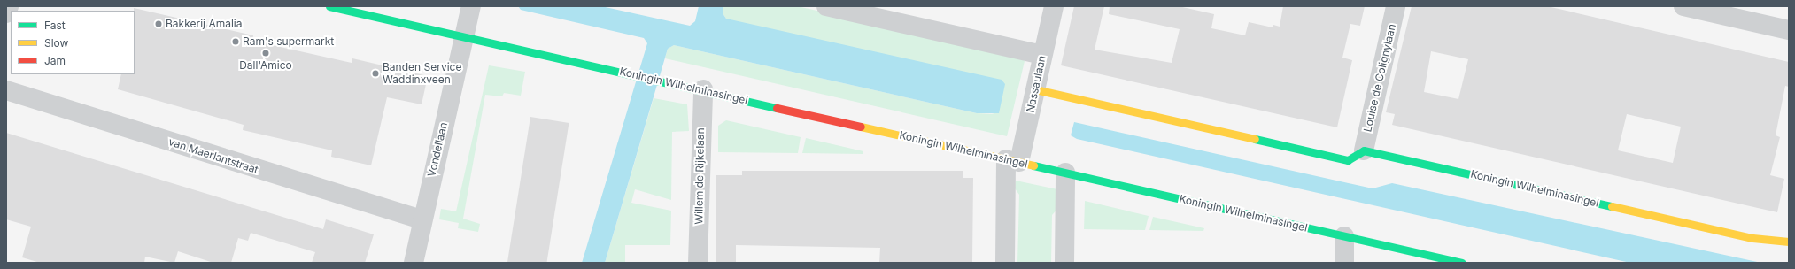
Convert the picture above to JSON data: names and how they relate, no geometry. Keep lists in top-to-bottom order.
{
  "streets": {
    "street": [
      "Louise de Colignylaan",
      "Nassaulaan",
      "Koningin Wilhelminasingel",
      "Vondellaan",
      "van Maerlantstraat",
      "Willem de Rijkelaan"
    ]
  },
  "crossings": [
    ["Louise de Colignylaan", "Koningin Wilhelminasingel"],
    ["Nassaulaan", "Koningin Wilhelminasingel"],
    ["Koningin Wilhelminasingel", "Vondellaan"],
    ["Koningin Wilhelminasingel", "Willem de Rijkelaan"],
    ["Vondellaan", "van Maerlantstraat"]
  ],
  "places": [
    "Bakkerij Amalia",
    "Ram's supermarkt",
    "Dall'Amico",
    "Banden Service Waddinxveen"
  ],
  "legend": ["Fast", "Slow", "Jam"]
}
